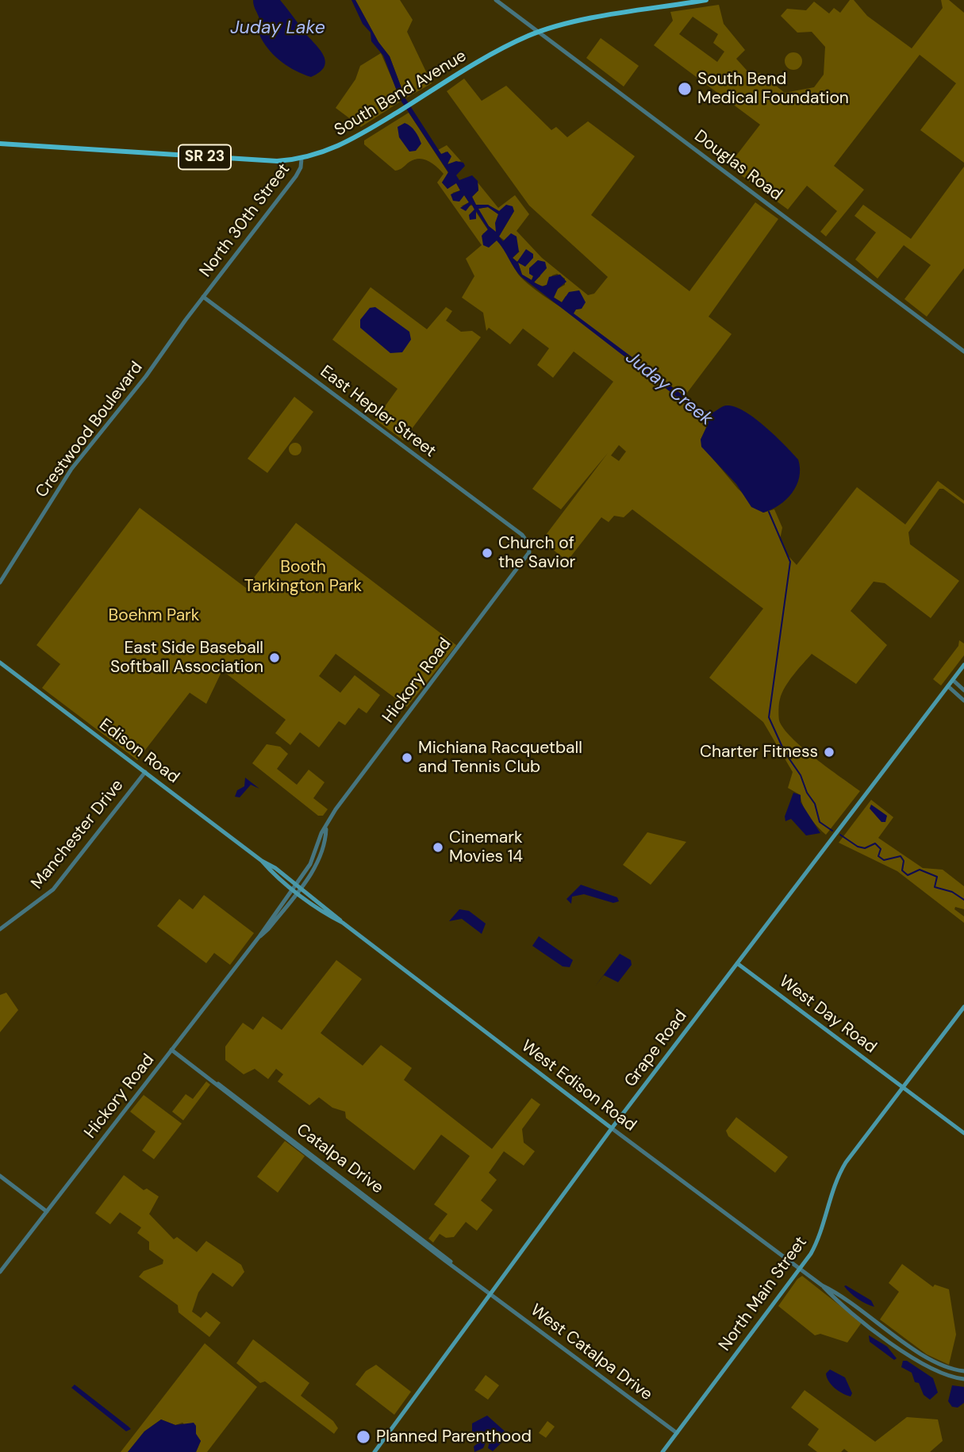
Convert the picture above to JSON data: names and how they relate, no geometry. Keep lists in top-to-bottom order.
{
  "streets": {
    "main road": [
      "South Bend Avenue",
      "SR 23",
      "Edison Road",
      "West Day Road",
      "Grape Road",
      "West Edison Road",
      "North Main Street"
    ],
    "street": [
      "Douglas Road",
      "North 30th Street",
      "East Hepler Street",
      "Crestwood Boulevard",
      "Hickory Road",
      "Manchester Drive",
      "Catalpa Drive",
      "West Catalpa Drive"
    ]
  },
  "crossings": [
    ["South Bend Avenue", "Douglas Road"],
    ["South Bend Avenue", "North 30th Street"],
    ["North 30th Street", "East Hepler Street"],
    ["North 30th Street", "Crestwood Boulevard"],
    ["East Hepler Street", "Crestwood Boulevard"],
    ["East Hepler Street", "Hickory Road"],
    ["Hickory Road", "Edison Road"],
    ["Hickory Road", "West Edison Road"],
    ["Hickory Road", "Catalpa Drive"],
    ["Edison Road", "Manchester Drive"],
    ["Edison Road", "West Edison Road"],
    ["West Day Road", "Grape Road"],
    ["West Day Road", "North Main Street"],
    ["Grape Road", "West Edison Road"],
    ["Grape Road", "Catalpa Drive"],
    ["Grape Road", "West Catalpa Drive"],
    ["West Edison Road", "North Main Street"],
    ["Catalpa Drive", "West Catalpa Drive"],
    ["North Main Street", "West Catalpa Drive"]
  ],
  "water": ["Juday Lake", "Juday Creek"],
  "parks": ["Booth Tarkington Park", "Boehm Park"],
  "places": [
    "South Bend Medical Foundation",
    "Church of the Savior",
    "East Side Baseball Softball Association",
    "Charter Fitness",
    "Michiana Racquetball and Tennis Club",
    "Cinemark Movies 14",
    "Planned Parenthood"
  ]
}
